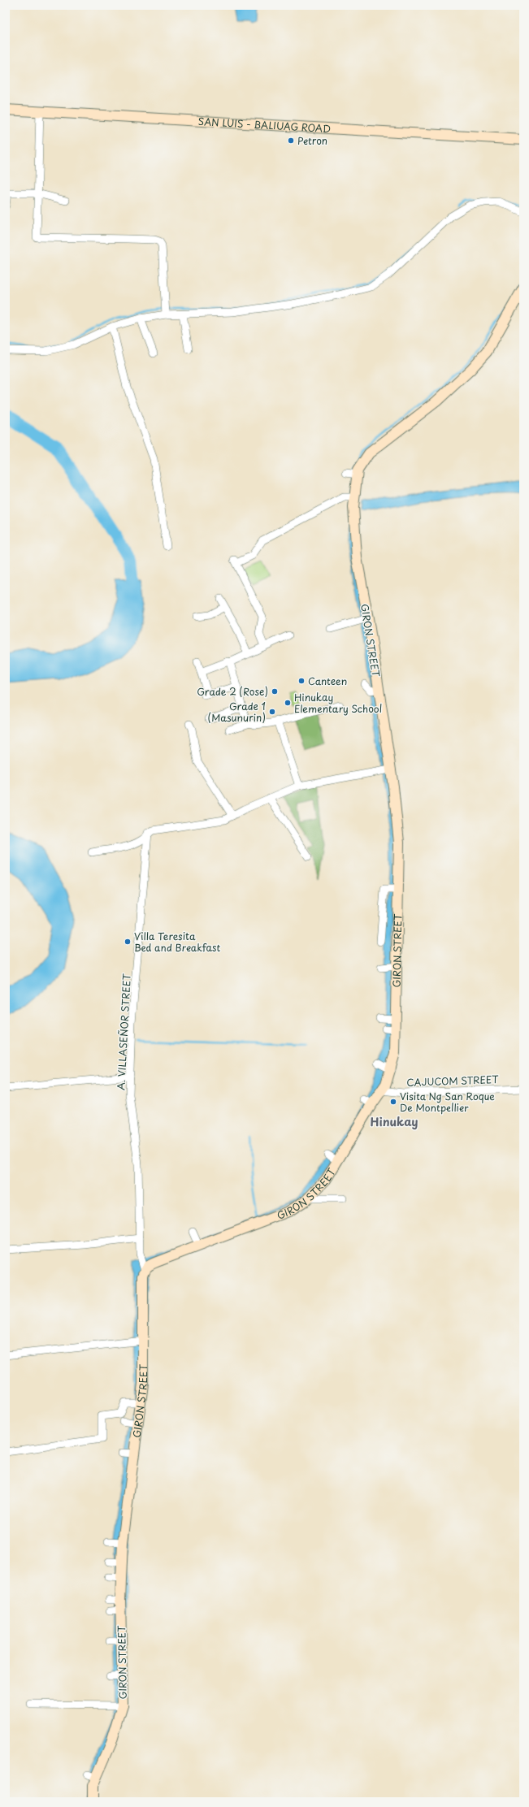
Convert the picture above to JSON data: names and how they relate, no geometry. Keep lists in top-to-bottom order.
{
  "streets": {
    "street": [
      "SAN LUIS - BALIUAG ROAD",
      "GIRON STREET",
      "A. VILLASEÑOR STREET",
      "CAJUCOM STREET"
    ]
  },
  "crossings": [
    ["GIRON STREET", "A. VILLASEÑOR STREET"],
    ["GIRON STREET", "CAJUCOM STREET"]
  ],
  "districts": ["Hinukay"],
  "places": [
    "Petron",
    "Canteen",
    "Grade 2 (Rose)",
    "Hinukay Elementary School",
    "Grade 1 (Masunurin)",
    "Villa Teresita Bed and Breakfast",
    "Visita Ng San Roque De Montpellier"
  ]
}
